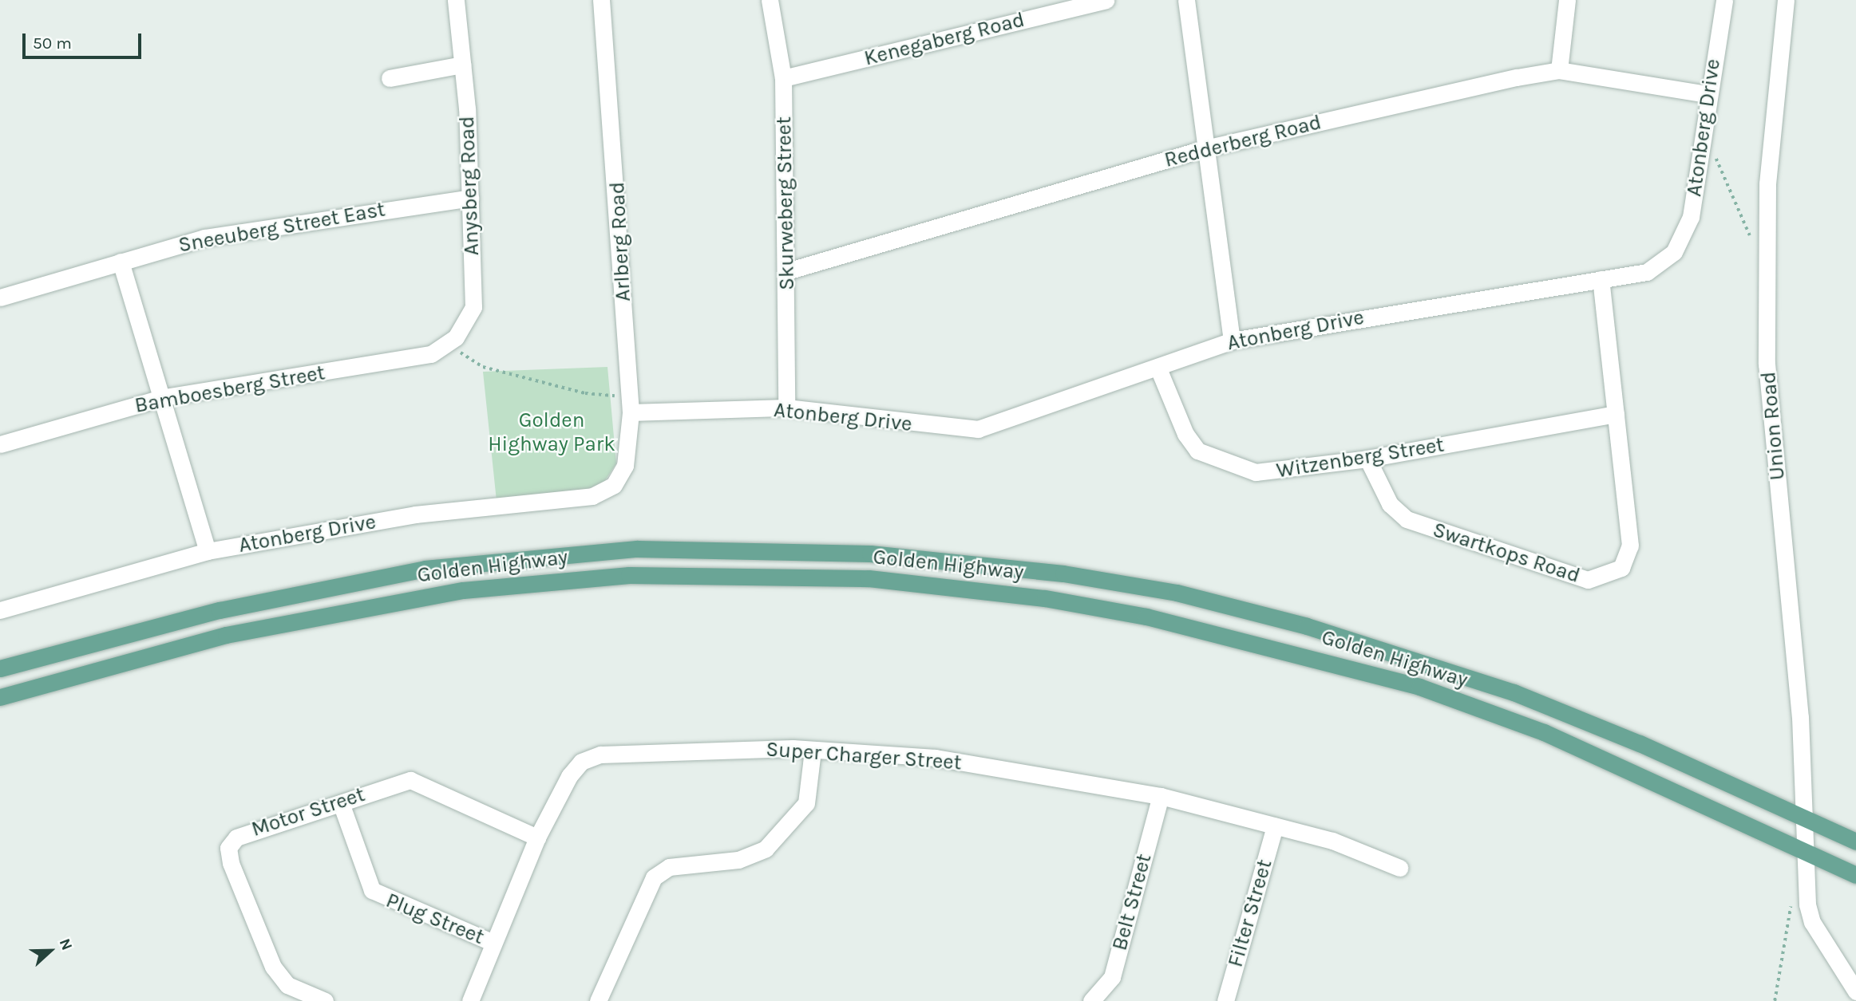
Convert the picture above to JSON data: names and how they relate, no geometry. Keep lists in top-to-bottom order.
{
  "streets": {
    "main road": ["Golden Highway"],
    "street": [
      "Kenegaberg Road",
      "Atonberg Drive",
      "Redderberg Road",
      "Anysberg Road",
      "Skurweberg Street",
      "Sneeuberg Street East",
      "Arlberg Road",
      "Bamboesberg Street",
      "Union Road",
      "Witzenberg Street",
      "Swartkops Road",
      "Super Charger Street",
      "Motor Street",
      "Belt Street",
      "Filter Street",
      "Plug Street"
    ]
  },
  "crossings": [
    ["Kenegaberg Road", "Skurweberg Street"],
    ["Atonberg Drive", "Redderberg Road"],
    ["Atonberg Drive", "Skurweberg Street"],
    ["Atonberg Drive", "Arlberg Road"],
    ["Atonberg Drive", "Witzenberg Street"],
    ["Atonberg Drive", "Swartkops Road"],
    ["Redderberg Road", "Skurweberg Street"],
    ["Anysberg Road", "Sneeuberg Street East"],
    ["Anysberg Road", "Bamboesberg Street"],
    ["Union Road", "Golden Highway"],
    ["Witzenberg Street", "Swartkops Road"],
    ["Super Charger Street", "Motor Street"],
    ["Super Charger Street", "Belt Street"],
    ["Super Charger Street", "Filter Street"],
    ["Super Charger Street", "Plug Street"],
    ["Motor Street", "Plug Street"]
  ],
  "parks": ["Golden Highway Park"],
  "scale_bar": "50 m",
  "north": "right"
}
